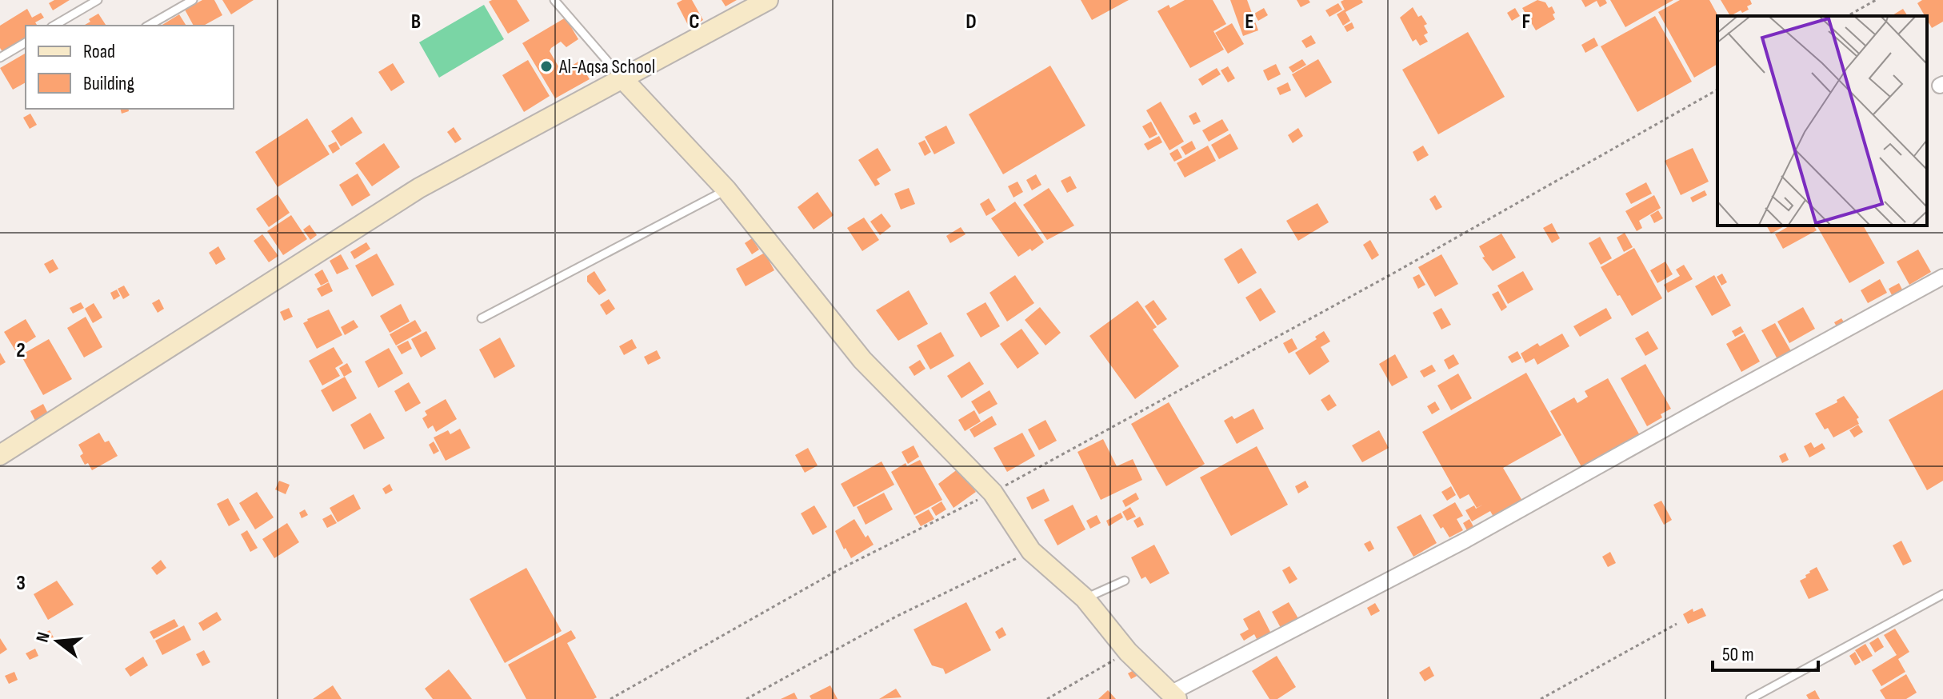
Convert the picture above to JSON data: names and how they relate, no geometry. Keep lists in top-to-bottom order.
{
  "places": ["Al-Aqsa School"],
  "legend": ["Road", "Building"],
  "scale_bar": "50 m",
  "north": "left",
  "grid": {
    "columns": [
      "B",
      "C",
      "D",
      "E",
      "F"
    ],
    "rows": ["2", "3"]
  }
}
